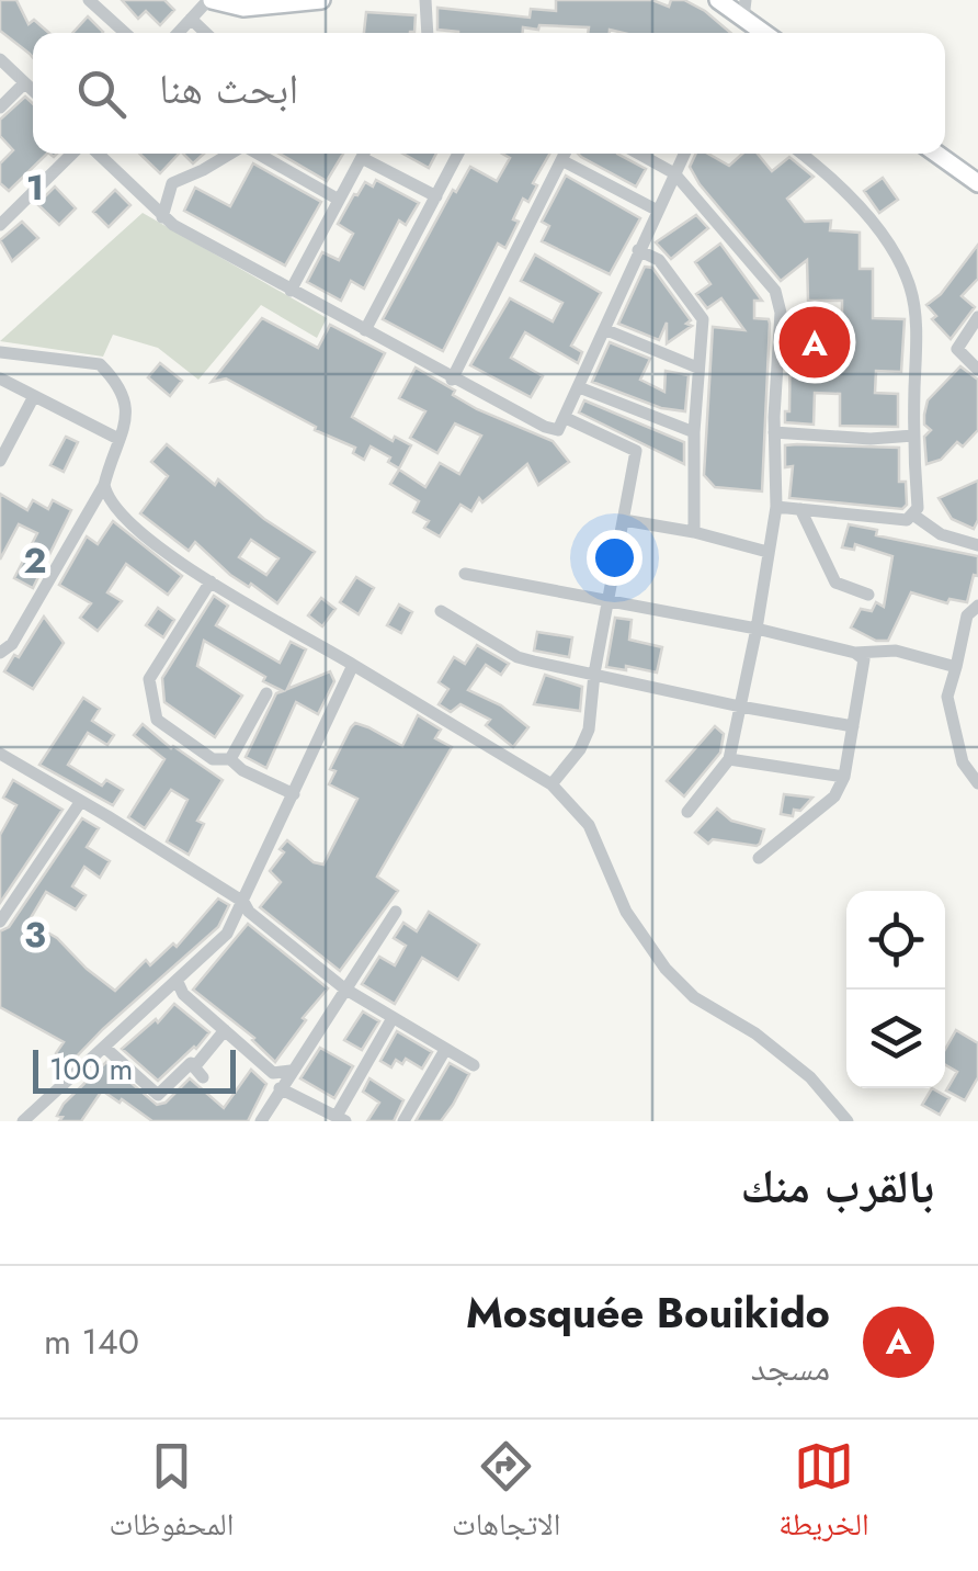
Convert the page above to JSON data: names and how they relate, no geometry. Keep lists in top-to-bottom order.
{
  "scale_bar": "100 m",
  "page": {
    "search": "ابحث هنا",
    "pins": "A",
    "scale": "100 m",
    "heading": "بالقرب منك",
    "list": [
      {
        "mark": "A",
        "name": "Mosquée Bouikido",
        "note": "مسجد",
        "value": "140 m"
      }
    ],
    "nav": ["الخريطة", "الاتجاهات", "المحفوظات"]
  },
  "grid": {
    "rows": ["1", "2", "3"]
  }
}
